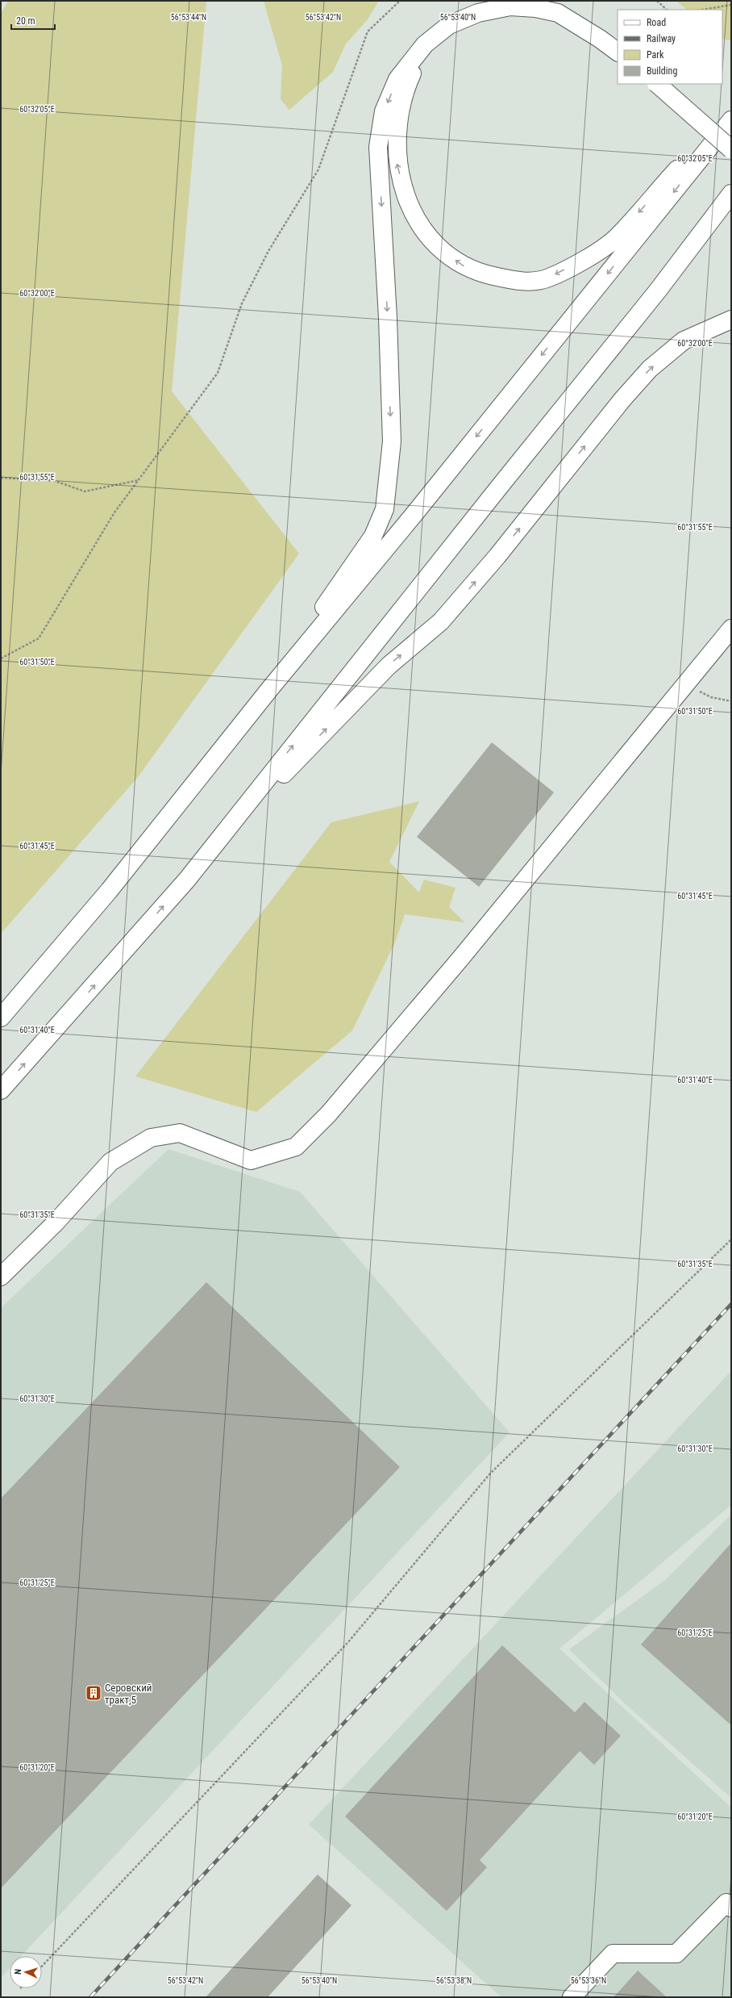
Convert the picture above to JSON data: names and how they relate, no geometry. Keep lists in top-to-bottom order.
{
  "places": {
    "building": ["Серовский тракт,5"]
  },
  "legend": [
    "Road",
    "Railway",
    "Park",
    "Building"
  ],
  "scale_bar": "20 m",
  "north": "left",
  "coordinates": [
    "56°53'44\"N",
    "56°53'42\"N",
    "56°53'40\"N",
    "60°32'05\"E",
    "60°32'00\"E",
    "60°31'55\"E",
    "60°31'50\"E",
    "60°31'45\"E",
    "60°31'40\"E",
    "60°31'35\"E",
    "60°31'30\"E",
    "60°31'25\"E",
    "60°31'20\"E",
    "56°53'38\"N",
    "56°53'36\"N"
  ]
}
